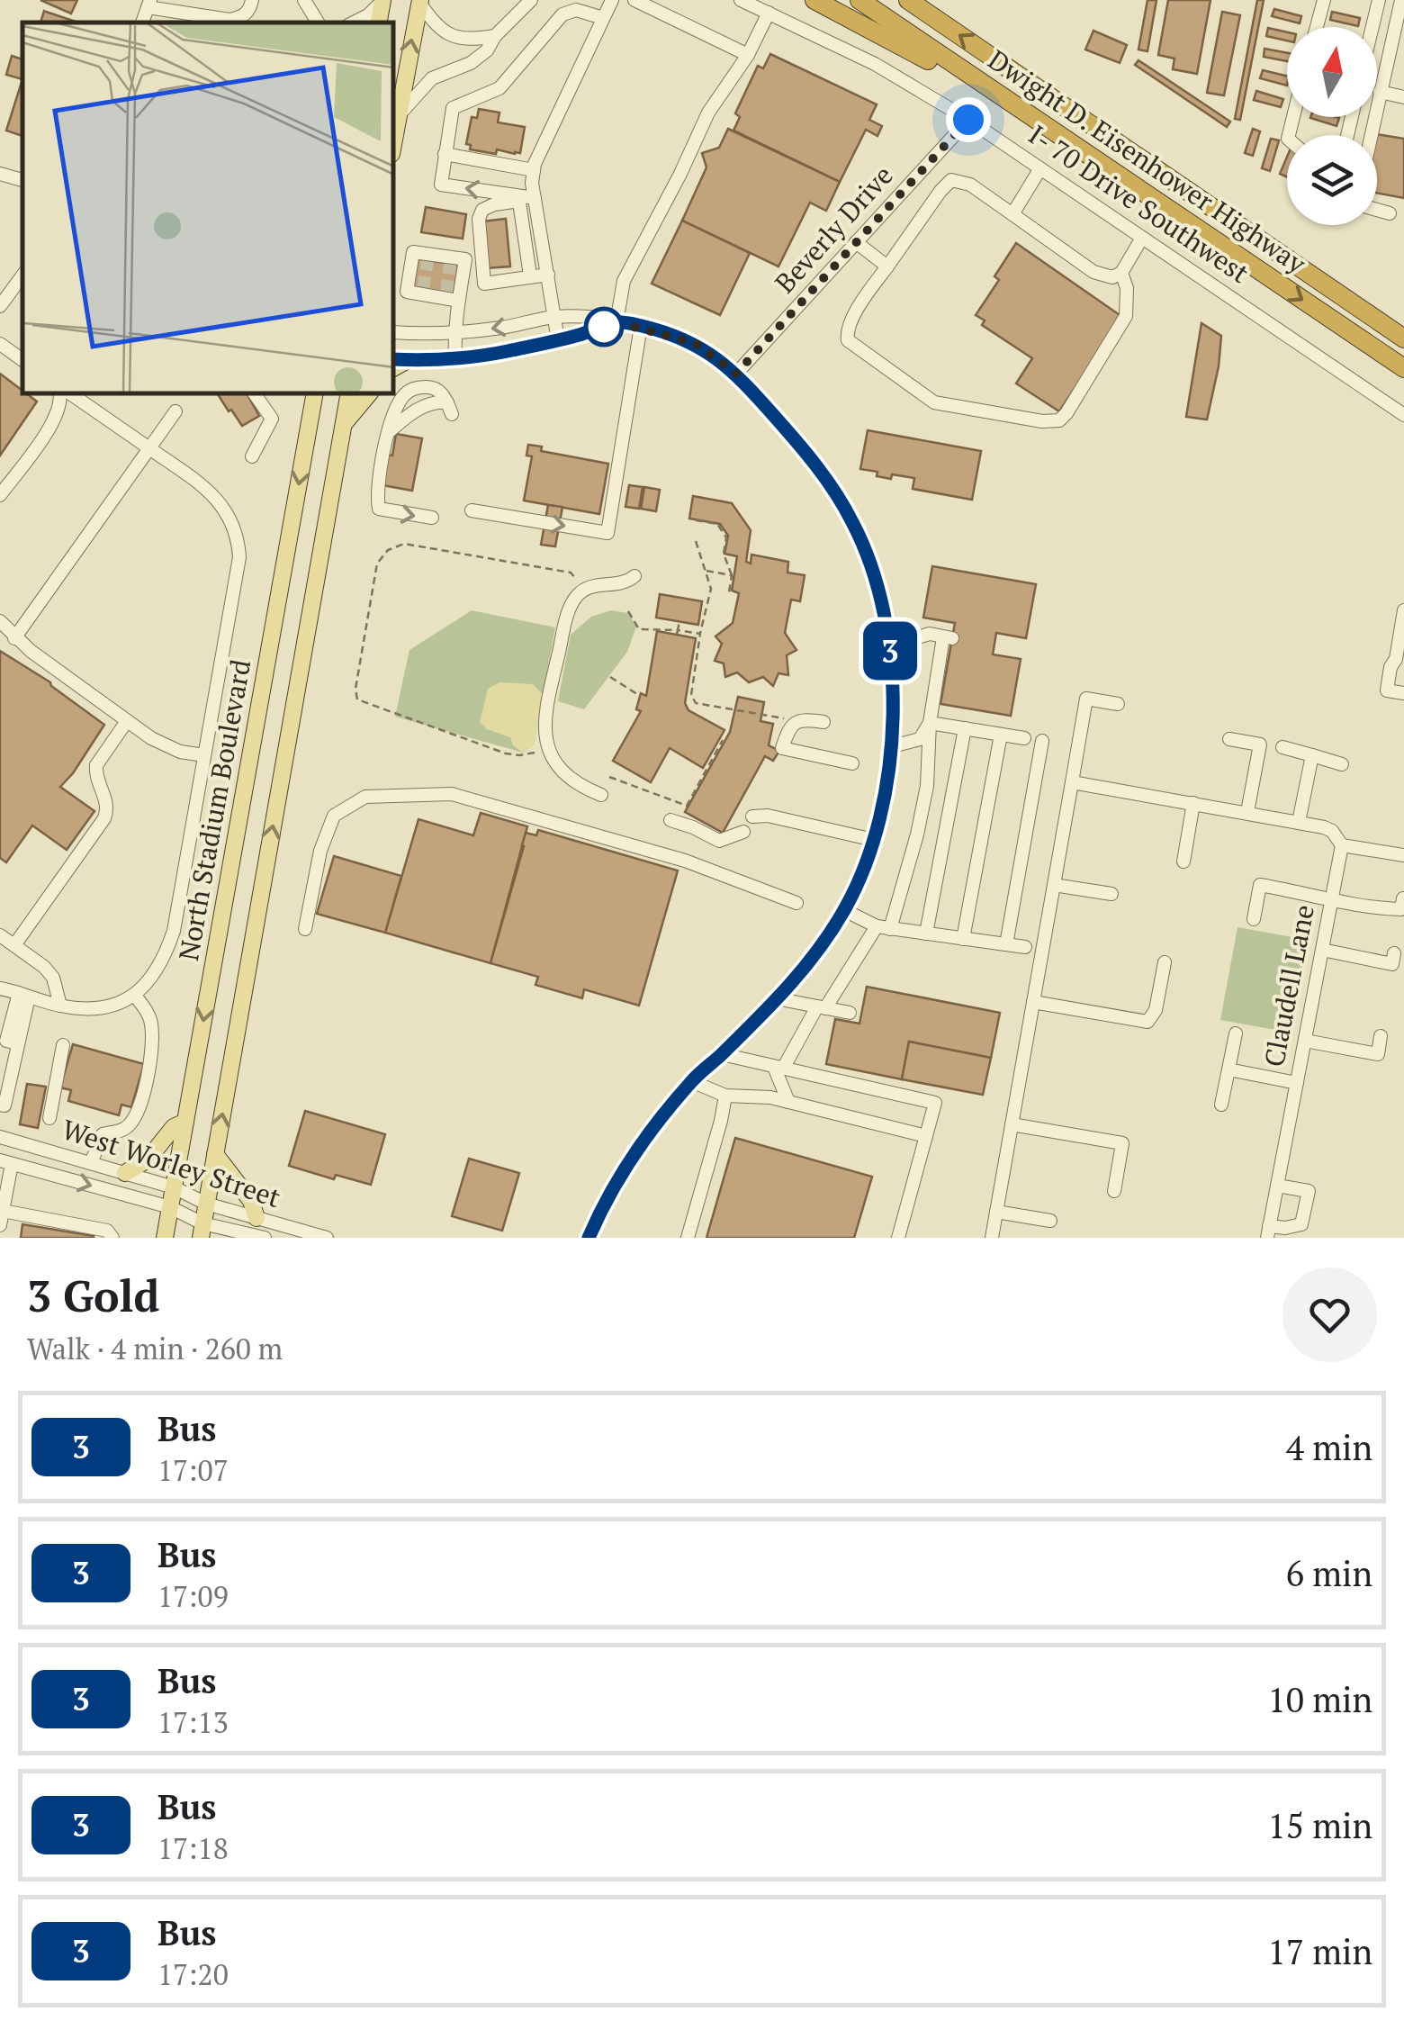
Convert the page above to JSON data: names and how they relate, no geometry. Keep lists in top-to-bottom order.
{
  "streets": {
    "highway": ["Dwight D. Eisenhower Highway"],
    "main road": ["North Stadium Boulevard"],
    "street": [
      "I- 70 Drive Southwest",
      "Beverly Drive",
      "Claudell Lane",
      "West Worley Street"
    ]
  },
  "crossings": [
    ["I- 70 Drive Southwest", "Beverly Drive"],
    ["North Stadium Boulevard", "West Worley Street"]
  ],
  "lines": ["bus line 3"],
  "north": "top",
  "page": {
    "on_map": "3",
    "heading": ["3 Gold", "Walk · 4 min · 260 m"],
    "list": [
      {
        "mark": "3",
        "name": "Bus",
        "note": "17:07",
        "value": "4 min"
      },
      {
        "mark": "3",
        "name": "Bus",
        "note": "17:09",
        "value": "6 min"
      },
      {
        "mark": "3",
        "name": "Bus",
        "note": "17:13",
        "value": "10 min"
      },
      {
        "mark": "3",
        "name": "Bus",
        "note": "17:18",
        "value": "15 min"
      },
      {
        "mark": "3",
        "name": "Bus",
        "note": "17:20",
        "value": "17 min"
      }
    ]
  }
}
